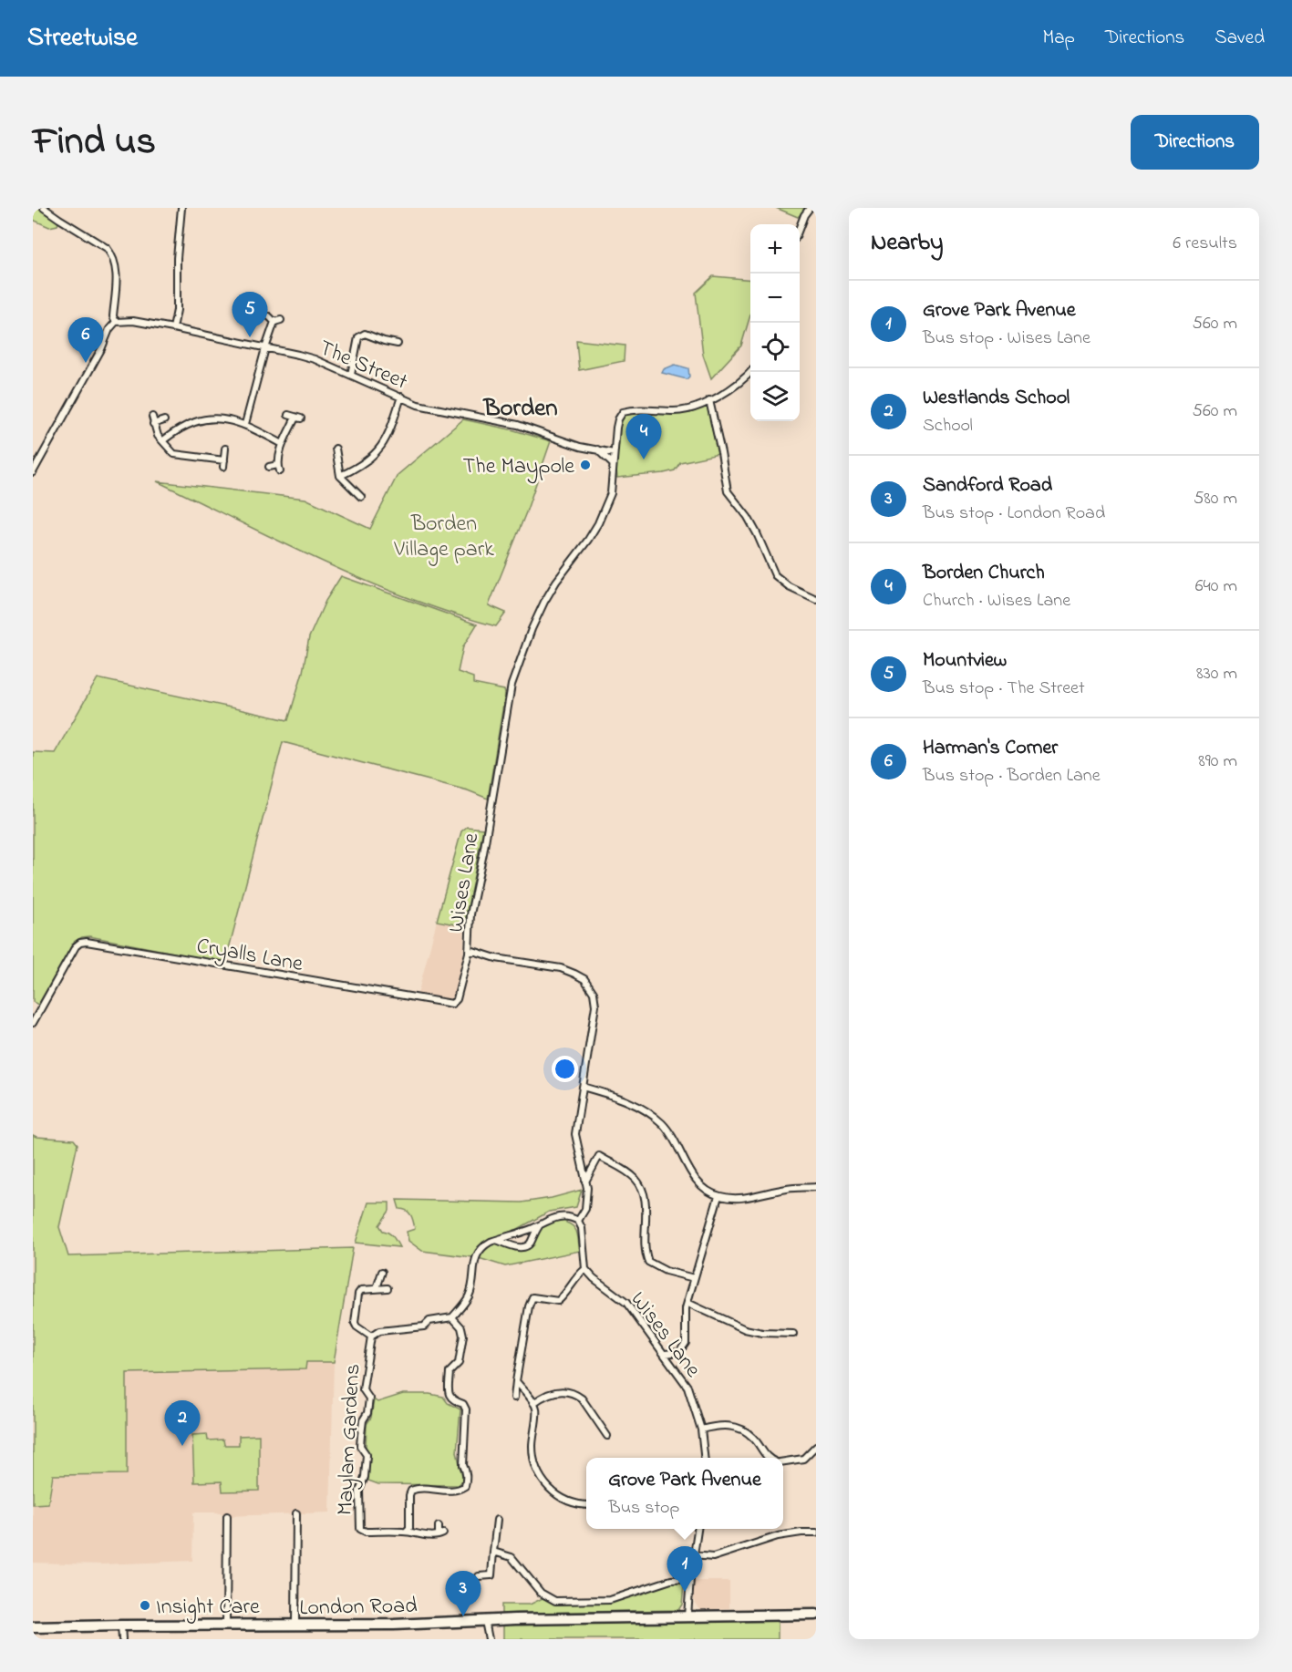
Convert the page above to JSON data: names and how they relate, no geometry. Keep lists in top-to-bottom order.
{
  "streets": {
    "main road": ["London Road"],
    "street": [
      "The Street",
      "Wises Lane",
      "Cryalls Lane",
      "Maylam Gardens"
    ]
  },
  "crossings": [
    ["The Street", "Wises Lane"],
    ["Wises Lane", "Cryalls Lane"]
  ],
  "districts": ["Borden"],
  "parks": ["Borden Village park"],
  "places": ["The Maypole", "Insight Care"],
  "page": {
    "header": "Streetwise",
    "nav": ["Map", "Directions", "Saved"],
    "title": "Find us",
    "buttons": "Directions",
    "heading": ["Nearby", "6 results"],
    "map_buttons": ["+", "−"],
    "list": [
      {
        "mark": "1",
        "name": "Grove Park Avenue",
        "note": "Bus stop · Wises Lane",
        "value": "560 m"
      },
      {
        "mark": "2",
        "name": "Westlands School",
        "note": "School",
        "value": "560 m"
      },
      {
        "mark": "3",
        "name": "Sandford Road",
        "note": "Bus stop · London Road",
        "value": "580 m"
      },
      {
        "mark": "4",
        "name": "Borden Church",
        "note": "Church · Wises Lane",
        "value": "640 m"
      },
      {
        "mark": "5",
        "name": "Mountview",
        "note": "Bus stop · The Street",
        "value": "830 m"
      },
      {
        "mark": "6",
        "name": "Harman's Corner",
        "note": "Bus stop · Borden Lane",
        "value": "890 m"
      }
    ],
    "pins": [
      "5",
      "6",
      "4",
      "2",
      "1",
      "3"
    ],
    "popup": ["Grove Park Avenue", "Bus stop"]
  }
}
